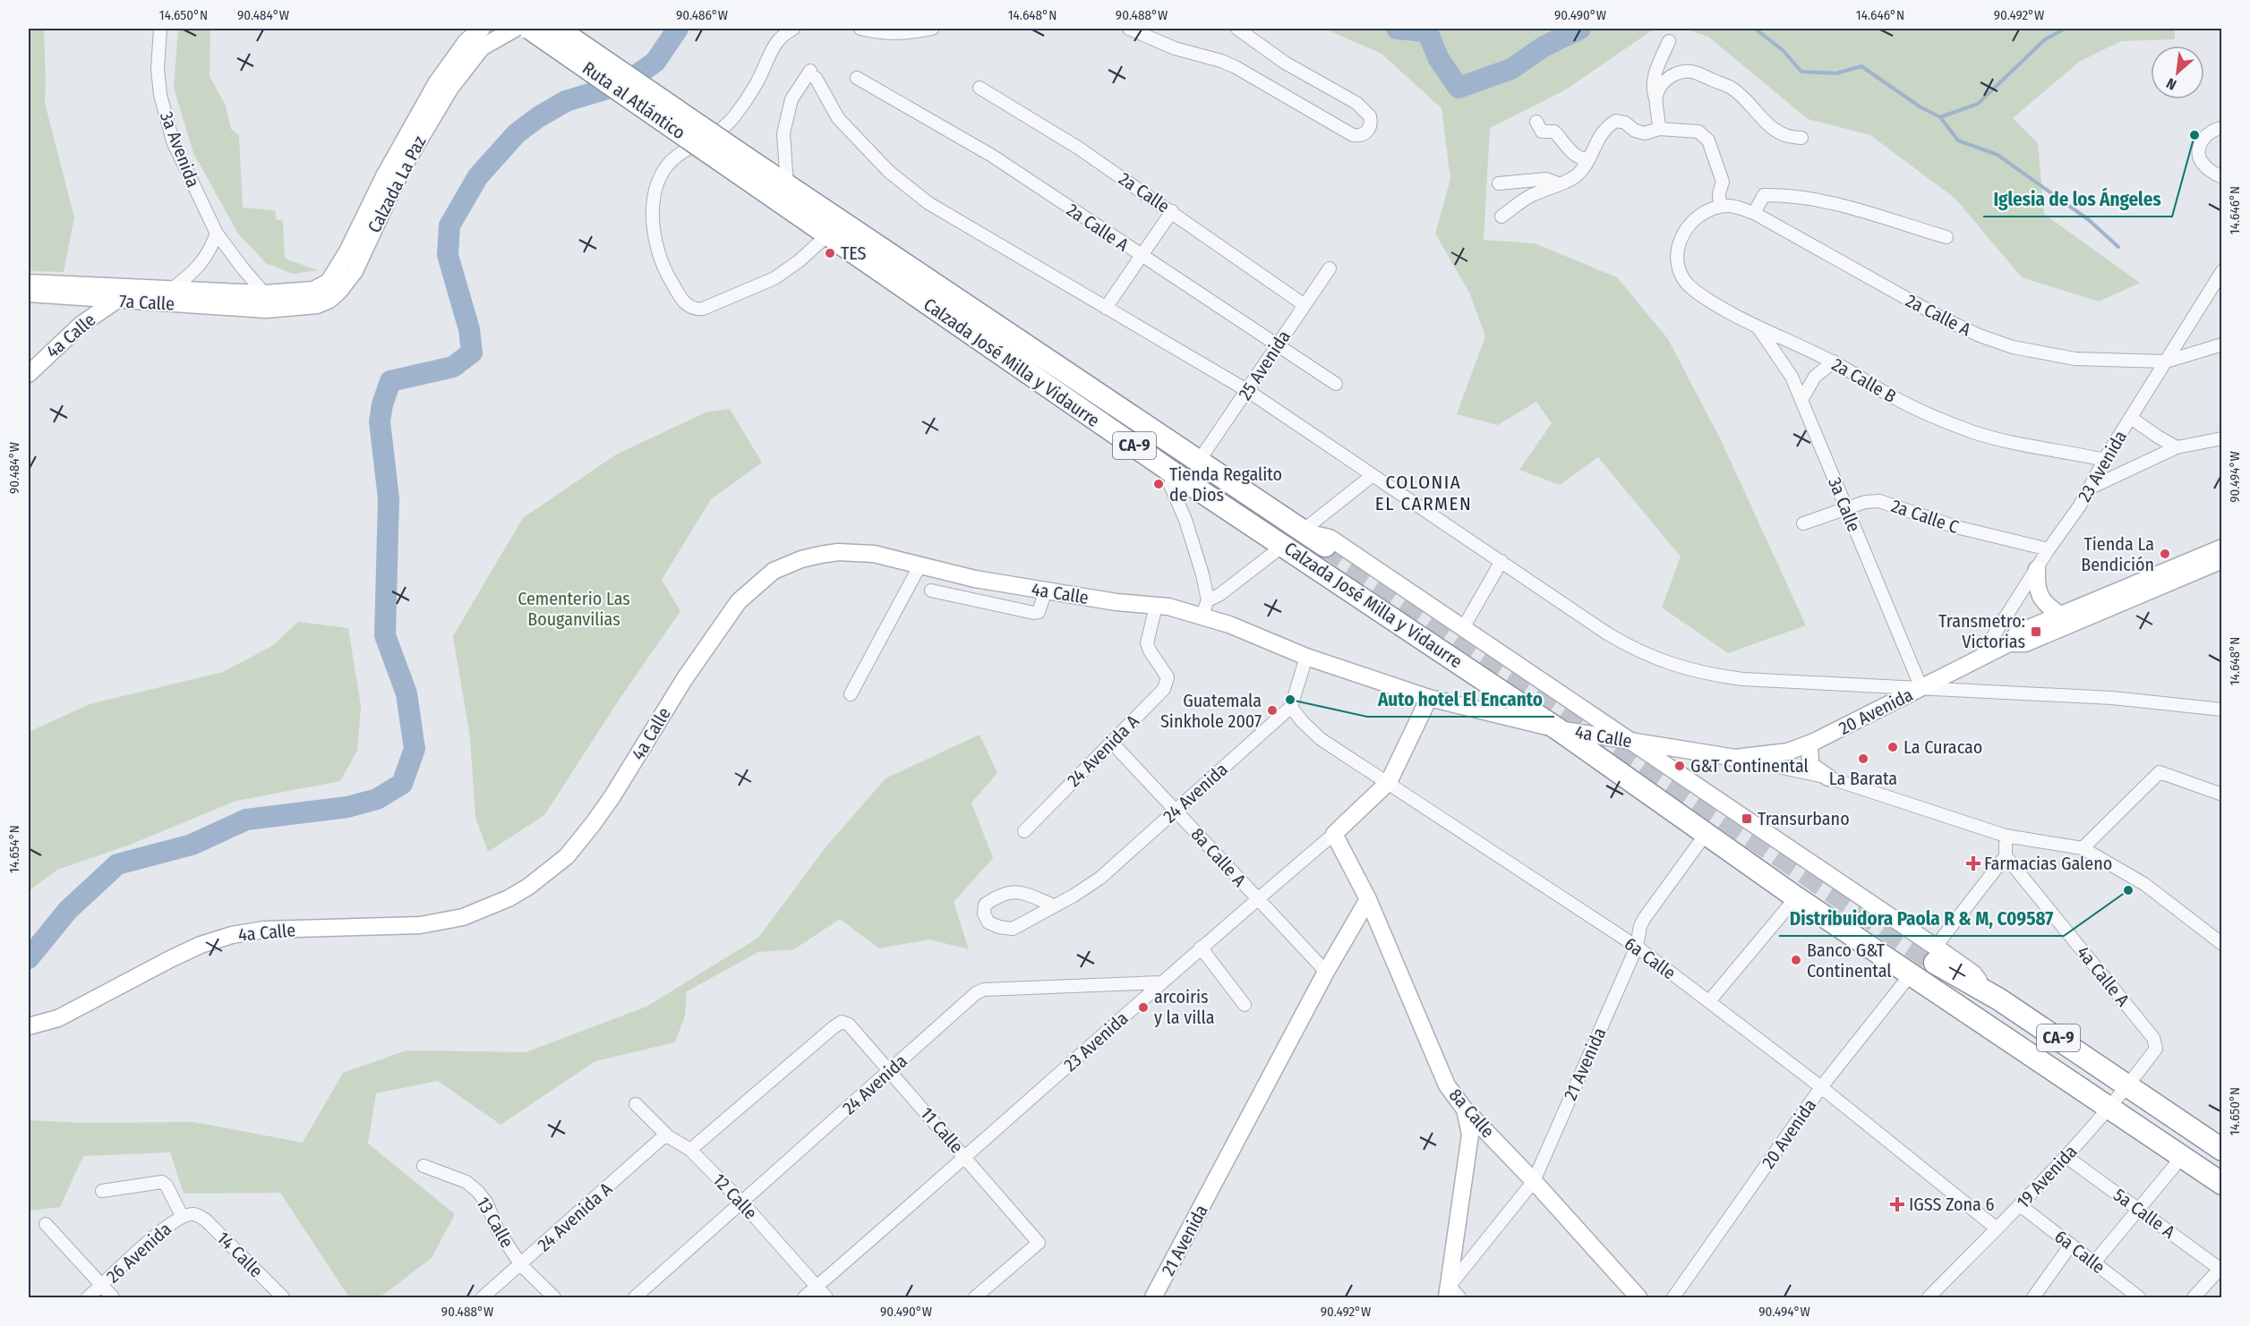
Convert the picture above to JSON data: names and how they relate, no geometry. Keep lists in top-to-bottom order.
{
  "streets": {
    "highway": ["Ruta al Atlántico", "Calzada José Milla y Vidaurre", "CA-9"],
    "main road": [
      "Calzada La Paz",
      "7a Calle",
      "4a Calle",
      "23 Avenida",
      "20 Avenida",
      "21 Avenida",
      "8a Calle"
    ],
    "street": [
      "3a Avenida",
      "2a Calle",
      "2a Calle A",
      "25 Avenida",
      "2a Calle B",
      "3a Calle",
      "2a Calle C",
      "24 Avenida A",
      "24 Avenida",
      "8a Calle A",
      "6a Calle",
      "4a Calle A",
      "11 Calle",
      "19 Avenida",
      "12 Calle",
      "5a Calle A",
      "13 Calle",
      "26 Avenida",
      "14 Calle"
    ]
  },
  "crossings": [
    ["Ruta al Atlántico", "Calzada José Milla y Vidaurre"],
    ["3a Avenida", "7a Calle"],
    ["2a Calle", "25 Avenida"],
    ["2a Calle A", "25 Avenida"],
    ["2a Calle A", "2a Calle B"],
    ["2a Calle A", "23 Avenida"],
    ["7a Calle", "4a Calle"],
    ["4a Calle", "Calzada José Milla y Vidaurre"],
    ["4a Calle", "23 Avenida"],
    ["4a Calle", "20 Avenida"],
    ["4a Calle", "24 Avenida A"],
    ["Calzada José Milla y Vidaurre", "25 Avenida"],
    ["Calzada José Milla y Vidaurre", "20 Avenida"],
    ["Calzada José Milla y Vidaurre", "21 Avenida"],
    ["Calzada José Milla y Vidaurre", "19 Avenida"],
    ["2a Calle B", "23 Avenida"],
    ["2a Calle B", "3a Calle"],
    ["23 Avenida", "2a Calle C"],
    ["23 Avenida", "20 Avenida"],
    ["23 Avenida", "24 Avenida"],
    ["23 Avenida", "8a Calle A"],
    ["23 Avenida", "6a Calle"],
    ["23 Avenida", "8a Calle"],
    ["23 Avenida", "11 Calle"],
    ["23 Avenida", "12 Calle"],
    ["3a Calle", "2a Calle C"],
    ["3a Calle", "20 Avenida"],
    ["20 Avenida", "6a Calle"],
    ["24 Avenida A", "8a Calle A"],
    ["24 Avenida A", "12 Calle"],
    ["24 Avenida A", "13 Calle"],
    ["24 Avenida", "8a Calle A"],
    ["24 Avenida", "6a Calle"],
    ["24 Avenida", "11 Calle"],
    ["24 Avenida", "12 Calle"],
    ["8a Calle A", "21 Avenida"],
    ["6a Calle", "21 Avenida"],
    ["6a Calle", "19 Avenida"],
    ["4a Calle A", "19 Avenida"],
    ["21 Avenida", "8a Calle"],
    ["11 Calle", "12 Calle"],
    ["19 Avenida", "5a Calle A"],
    ["26 Avenida", "14 Calle"]
  ],
  "districts": ["COLONIA EL CARMEN"],
  "parks": ["Cementerio Las Bouganvilias"],
  "places": {
    "other": [
      "Iglesia de los Ángeles",
      "TES",
      "Tienda Regalito de Dios",
      "Tienda La Bendición",
      "Auto hotel El Encanto",
      "Guatemala Sinkhole 2007",
      "La Curacao",
      "La Barata",
      "G&T Continental",
      "Distribuidora Paola R & M, C09587",
      "Banco G&T Continental",
      "arcoiris y la villa"
    ],
    "transit": ["Transmetro: Victorias", "Transurbano"],
    "health": ["Farmacias Galeno", "IGSS Zona 6"]
  },
  "north": "bottom left",
  "coordinates": [
    "14.650°N",
    "90.484°W",
    "90.486°W",
    "14.648°N",
    "90.488°W",
    "90.490°W",
    "14.646°N",
    "90.492°W",
    "90.494°W",
    "14.654°N"
  ]
}
